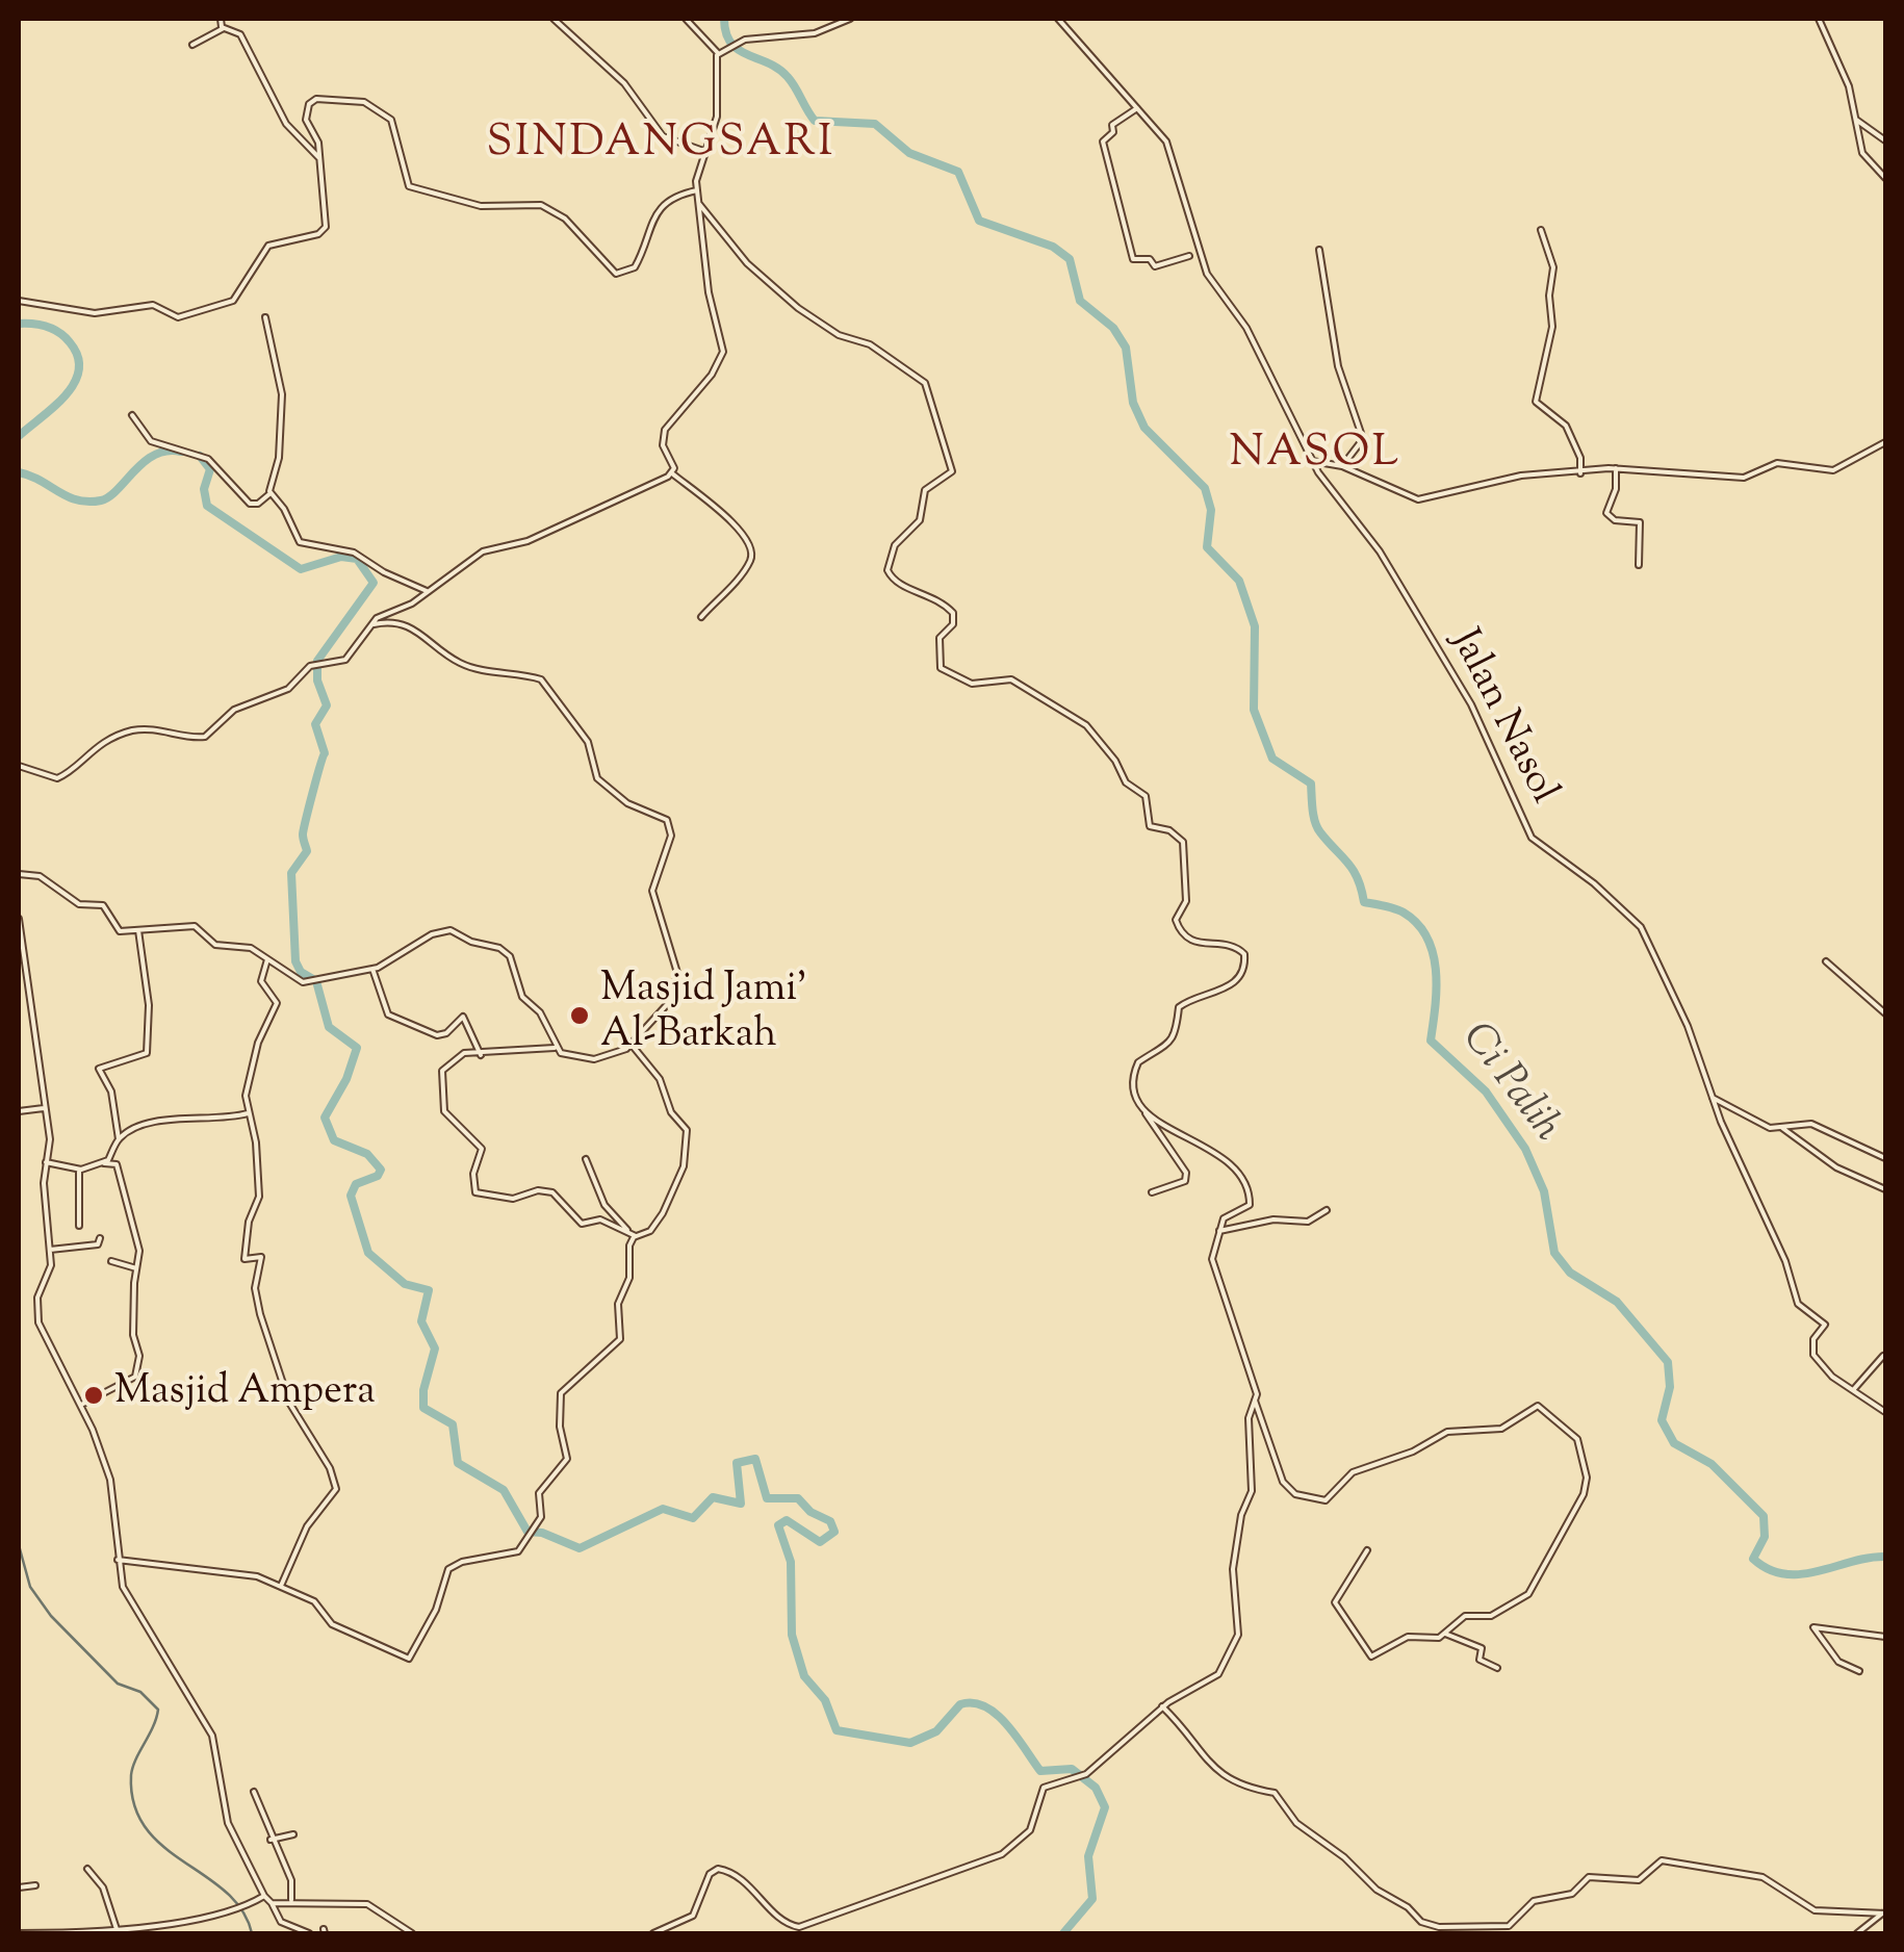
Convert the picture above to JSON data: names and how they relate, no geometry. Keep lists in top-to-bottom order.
{
  "streets": {
    "street": ["Jalan Nasol"]
  },
  "districts": ["SINDANGSARI", "NASOL"],
  "water": ["Ci Palih"],
  "places": ["Masjid Jami' Al-Barkah", "Masjid Ampera"]
}
